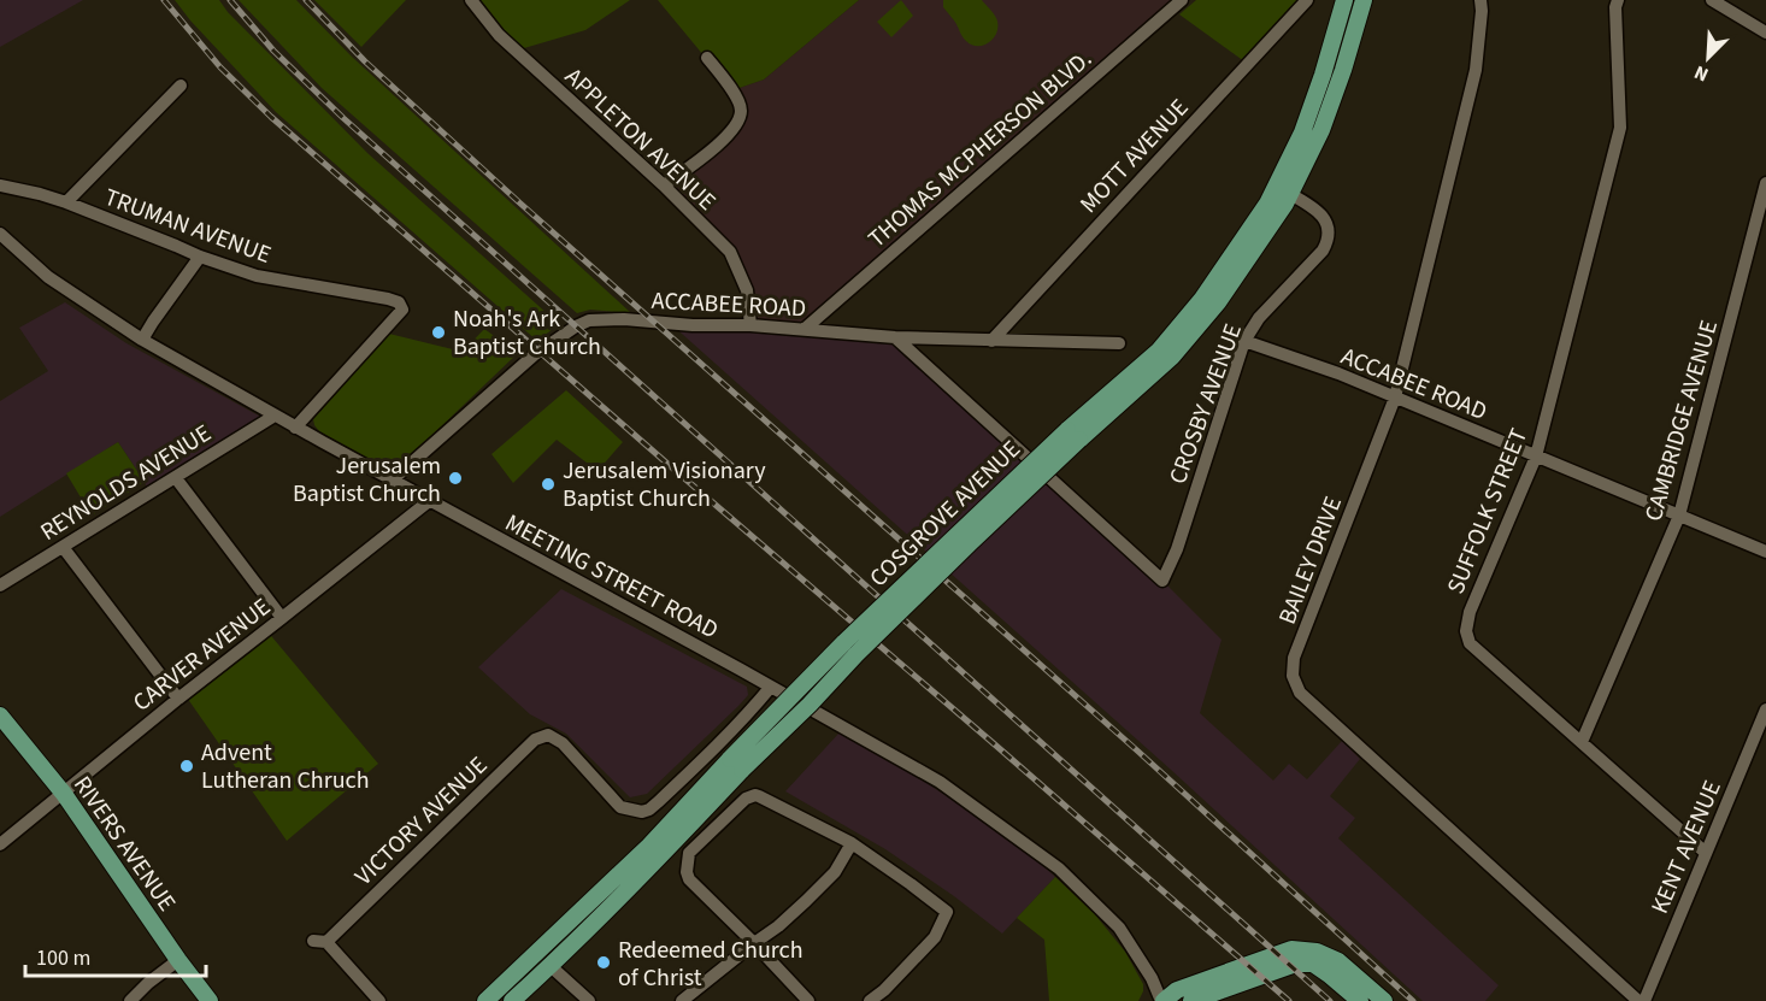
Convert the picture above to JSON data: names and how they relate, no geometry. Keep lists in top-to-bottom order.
{
  "streets": {
    "main road": ["COSGROVE AVENUE", "RIVERS AVENUE"],
    "street": [
      "APPLETON AVENUE",
      "THOMAS MCPHERSON BLVD.",
      "MOTT AVENUE",
      "TRUMAN AVENUE",
      "ACCABEE ROAD",
      "CROSBY AVENUE",
      "CAMBRIDGE AVENUE",
      "REYNOLDS AVENUE",
      "SUFFOLK STREET",
      "BAILEY DRIVE",
      "MEETING STREET ROAD",
      "CARVER AVENUE",
      "VICTORY AVENUE",
      "KENT AVENUE"
    ]
  },
  "crossings": [
    ["APPLETON AVENUE", "ACCABEE ROAD"],
    ["THOMAS MCPHERSON BLVD.", "ACCABEE ROAD"],
    ["MOTT AVENUE", "ACCABEE ROAD"],
    ["TRUMAN AVENUE", "MEETING STREET ROAD"],
    ["ACCABEE ROAD", "CROSBY AVENUE"],
    ["ACCABEE ROAD", "CAMBRIDGE AVENUE"],
    ["ACCABEE ROAD", "SUFFOLK STREET"],
    ["ACCABEE ROAD", "BAILEY DRIVE"],
    ["ACCABEE ROAD", "MEETING STREET ROAD"],
    ["CROSBY AVENUE", "COSGROVE AVENUE"],
    ["CAMBRIDGE AVENUE", "SUFFOLK STREET"],
    ["REYNOLDS AVENUE", "MEETING STREET ROAD"],
    ["SUFFOLK STREET", "KENT AVENUE"],
    ["MEETING STREET ROAD", "CARVER AVENUE"],
    ["MEETING STREET ROAD", "VICTORY AVENUE"],
    ["CARVER AVENUE", "RIVERS AVENUE"]
  ],
  "places": [
    "Noah's Ark Baptist Church",
    "Jerusalem Baptist Church",
    "Jerusalem Visionary Baptist Church",
    "Advent Lutheran Chruch",
    "Redeemed Church of Christ"
  ],
  "scale_bar": "100 m",
  "north": "bottom left"
}
